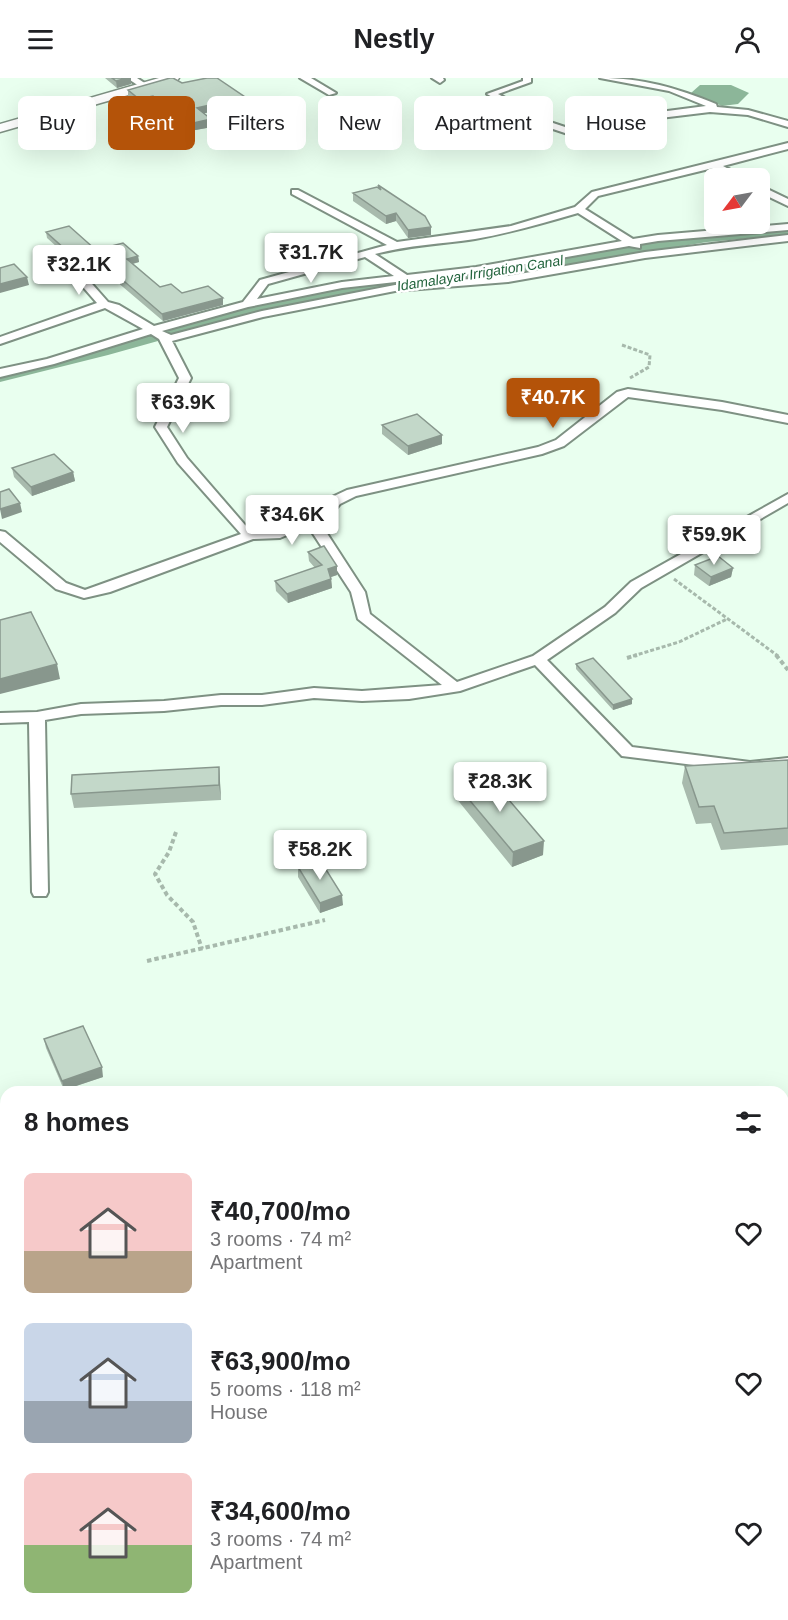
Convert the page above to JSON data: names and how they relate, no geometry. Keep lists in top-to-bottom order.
{
  "water": ["Idamalayar Irrigation Canal"],
  "north": "bottom left",
  "page": {
    "header": "Nestly",
    "chip": [
      "Buy",
      "Rent",
      "Filters",
      "New",
      "Apartment",
      "House"
    ],
    "price": [
      "₹31.7K",
      "₹32.1K",
      "₹40.7K",
      "₹63.9K",
      "₹34.6K",
      "₹59.9K",
      "₹28.3K",
      "₹58.2K"
    ],
    "heading": "8 homes",
    "list": [
      {
        "name": "₹40,700/mo",
        "note": "3 rooms · 74 m² · Apartment"
      },
      {
        "name": "₹63,900/mo",
        "note": "5 rooms · 118 m² · House"
      },
      {
        "name": "₹34,600/mo",
        "note": "3 rooms · 74 m² · Apartment"
      }
    ]
  }
}
